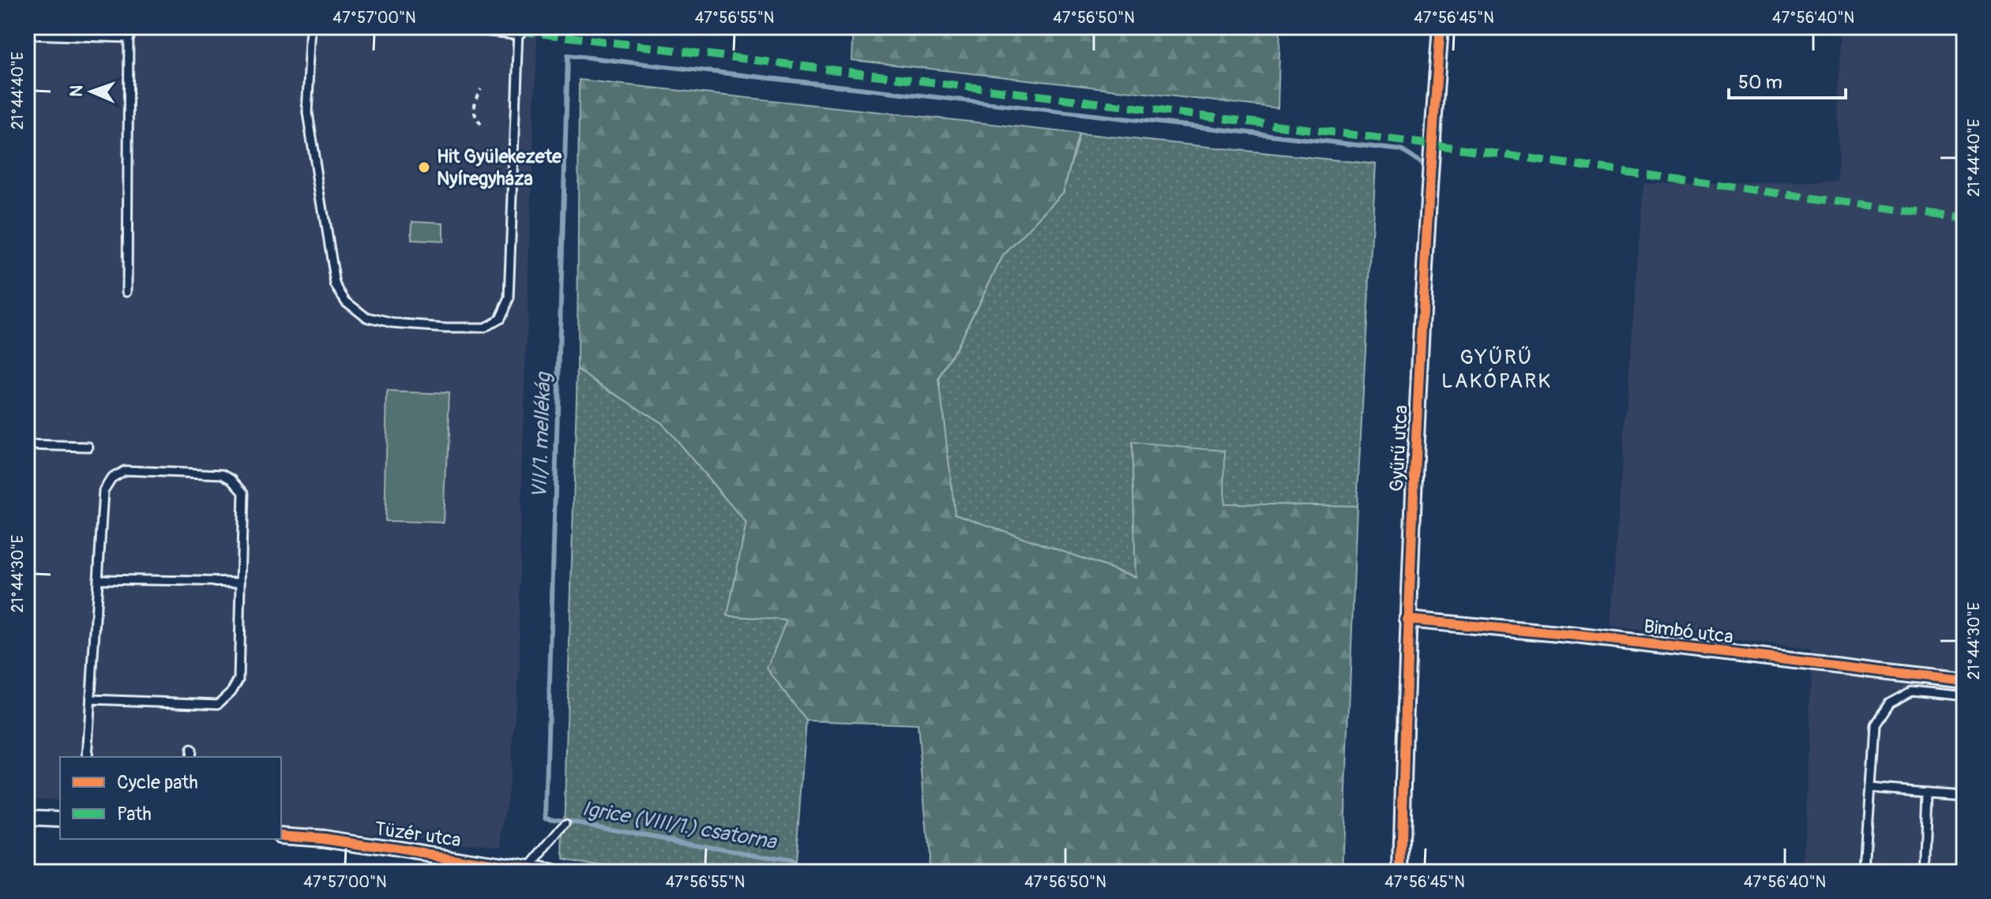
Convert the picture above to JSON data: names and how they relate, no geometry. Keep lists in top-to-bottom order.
{
  "streets": {
    "street": ["Gyűrű utca", "Bimbó utca", "Tüzér utca"]
  },
  "crossings": [
    ["Gyűrű utca", "Bimbó utca"]
  ],
  "districts": ["GYŰRŰ LAKÓPARK"],
  "water": ["VII/1. mellékág", "Igrice (VIII/1.) csatorna"],
  "places": ["Hit Gyülekezete Nyíregyháza"],
  "legend": ["Cycle path", "Path"],
  "scale_bar": "50 m",
  "north": "left",
  "coordinates": [
    "47°57'00\"N",
    "47°56'55\"N",
    "47°56'50\"N",
    "47°56'45\"N",
    "47°56'40\"N",
    "21°44'40\"E",
    "21°44'30\"E"
  ]
}
